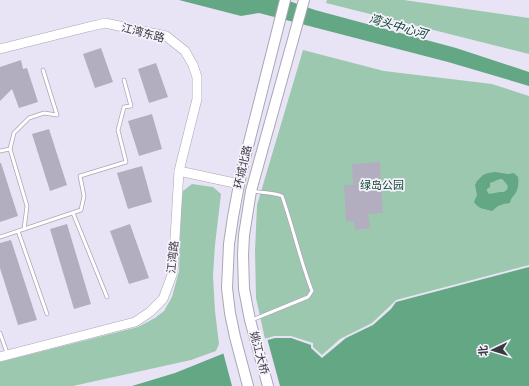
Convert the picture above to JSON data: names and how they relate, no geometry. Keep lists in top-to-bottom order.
{
  "streets": {
    "main road": ["环城北路", "姚江大桥"],
    "street": ["江湾东路", "江湾路"]
  },
  "crossings": [
    ["江湾东路", "江湾路"],
    ["环城北路", "姚江大桥"]
  ],
  "water": ["湾头中心河"],
  "parks": ["绿岛公园"],
  "north": "left"
}
